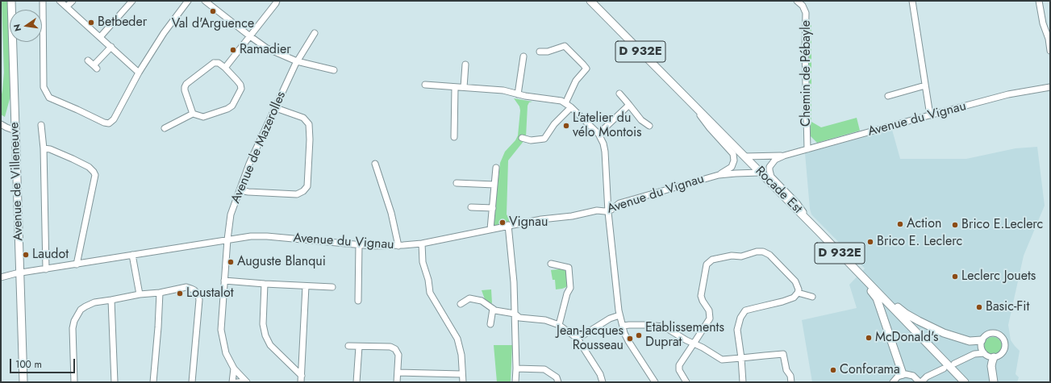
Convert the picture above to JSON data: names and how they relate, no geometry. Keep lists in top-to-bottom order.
{
  "streets": {
    "main road": ["D 932E", "Avenue de Villeneuve", "Rocade Est"],
    "street": ["Chemin de Pébayle", "Avenue du Vignau", "Avenue de Mazerolles"]
  },
  "crossings": [
    ["Chemin de Pébayle", "Avenue du Vignau"],
    ["Avenue du Vignau", "Avenue de Mazerolles"],
    ["Avenue du Vignau", "Avenue de Villeneuve"]
  ],
  "places": [
    "Val d'Arguence",
    "Betbeder",
    "Ramadier",
    "L'atelier du vélo Montois",
    "Vignau",
    "Action",
    "Brico E.Leclerc",
    "Brico E. Leclerc",
    "Laudot",
    "Auguste Blanqui",
    "Leclerc Jouets",
    "Loustalot",
    "Basic-Fit",
    "Etablissements Duprat",
    "McDonald's",
    "Jean-Jacques Rousseau",
    "Conforama"
  ],
  "scale_bar": "100 m",
  "north": "left"
}
